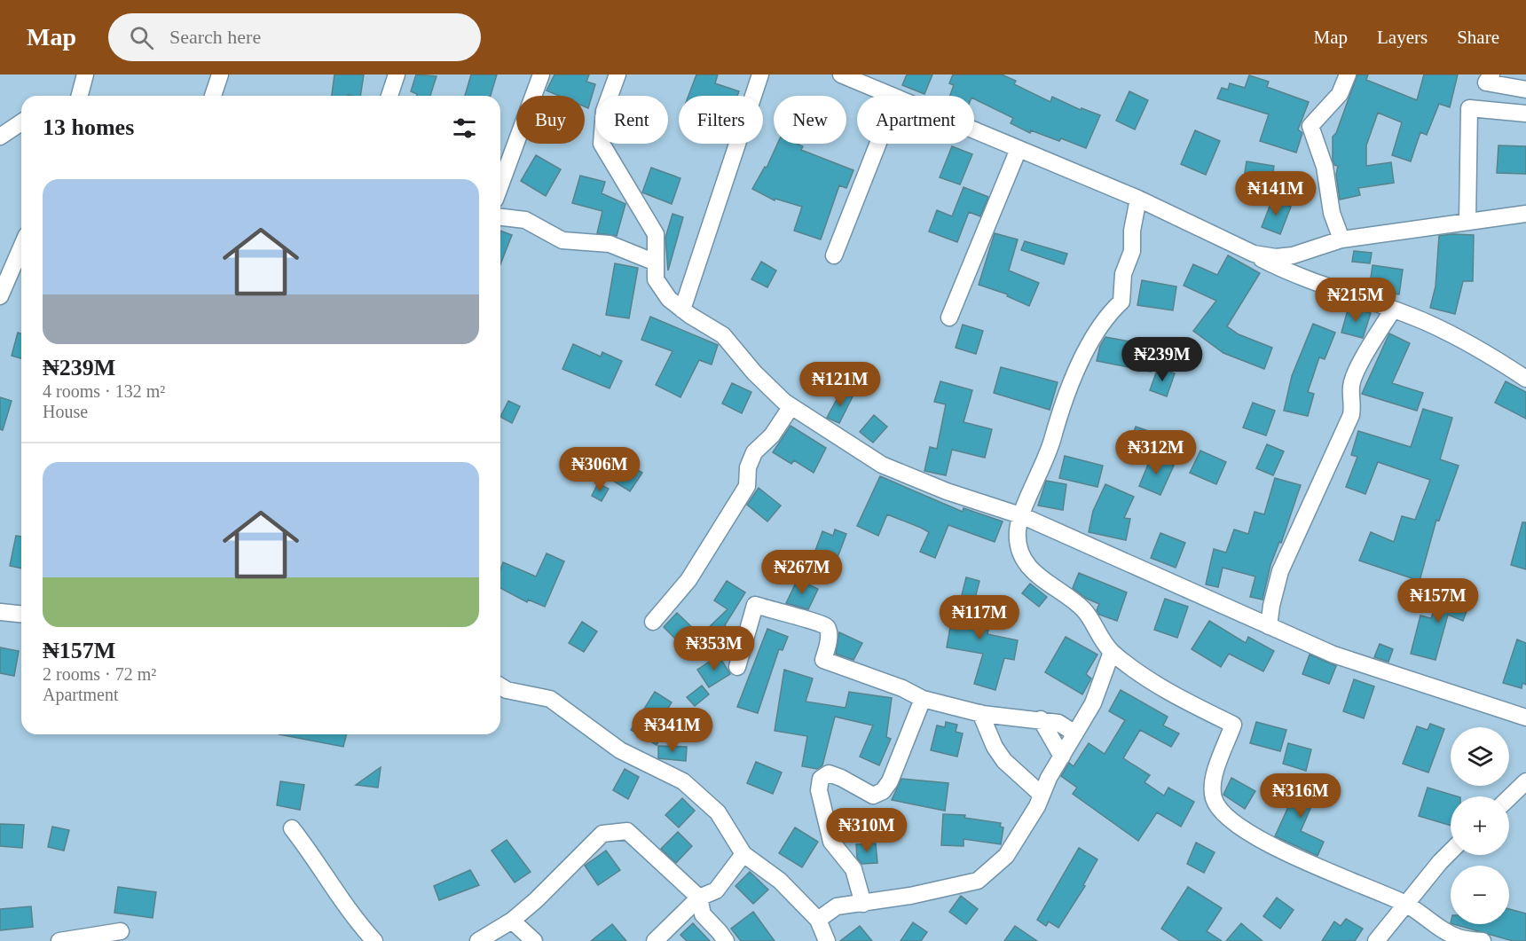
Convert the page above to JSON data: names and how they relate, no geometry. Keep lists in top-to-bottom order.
{
  "page": {
    "header": "Map",
    "search": "Search here",
    "nav": ["Map", "Layers", "Share"],
    "chip": [
      "Buy",
      "Rent",
      "Filters",
      "New",
      "Apartment"
    ],
    "heading": "13 homes",
    "list": [
      {
        "name": "₦239M",
        "note": "4 rooms · 132 m² · House"
      },
      {
        "name": "₦157M",
        "note": "2 rooms · 72 m² · Apartment"
      }
    ],
    "price": [
      "₦141M",
      "₦215M",
      "₦239M",
      "₦121M",
      "₦312M",
      "₦306M",
      "₦267M",
      "₦157M",
      "₦117M",
      "₦353M",
      "₦341M",
      "₦316M",
      "₦310M"
    ],
    "map_buttons": ["+", "−"]
  }
}
